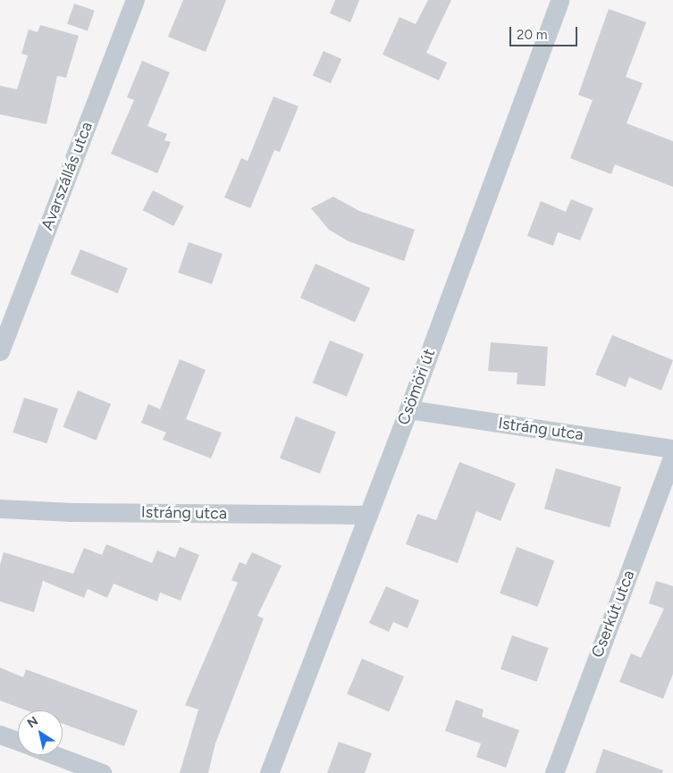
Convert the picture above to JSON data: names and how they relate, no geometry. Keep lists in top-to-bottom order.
{
  "streets": {
    "street": [
      "Avarszállás utca",
      "Csömöri út",
      "Istráng utca",
      "Cserkút utca"
    ]
  },
  "crossings": [
    ["Csömöri út", "Istráng utca"]
  ],
  "scale_bar": "20 m",
  "north": "top left"
}
